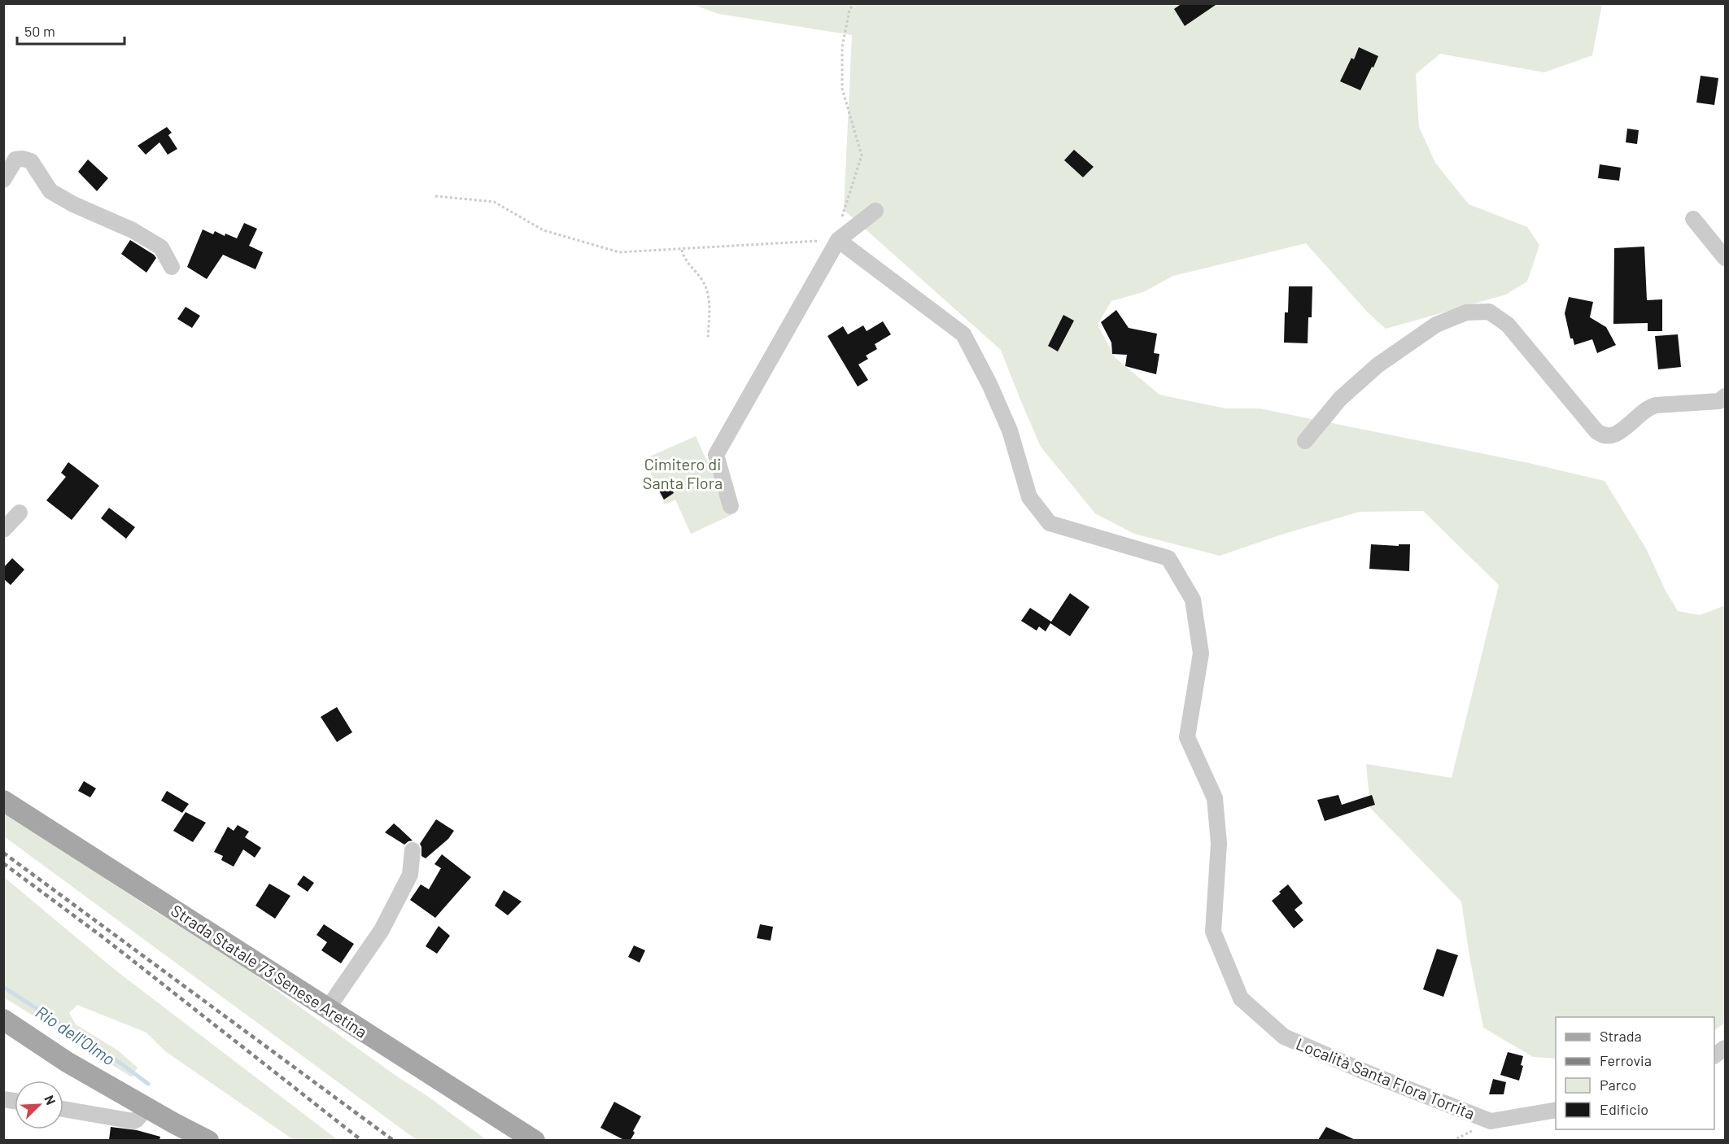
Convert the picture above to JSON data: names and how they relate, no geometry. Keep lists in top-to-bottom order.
{
  "streets": {
    "main road": ["Strada Statale 73 Senese Aretina"],
    "street": ["Località Santa Flora Torrita"]
  },
  "water": ["Rio dell'Olmo"],
  "parks": ["Cimitero di Santa Flora"],
  "legend": [
    "Strada",
    "Ferrovia",
    "Parco",
    "Edificio"
  ],
  "scale_bar": "50 m",
  "north": "top right"
}
